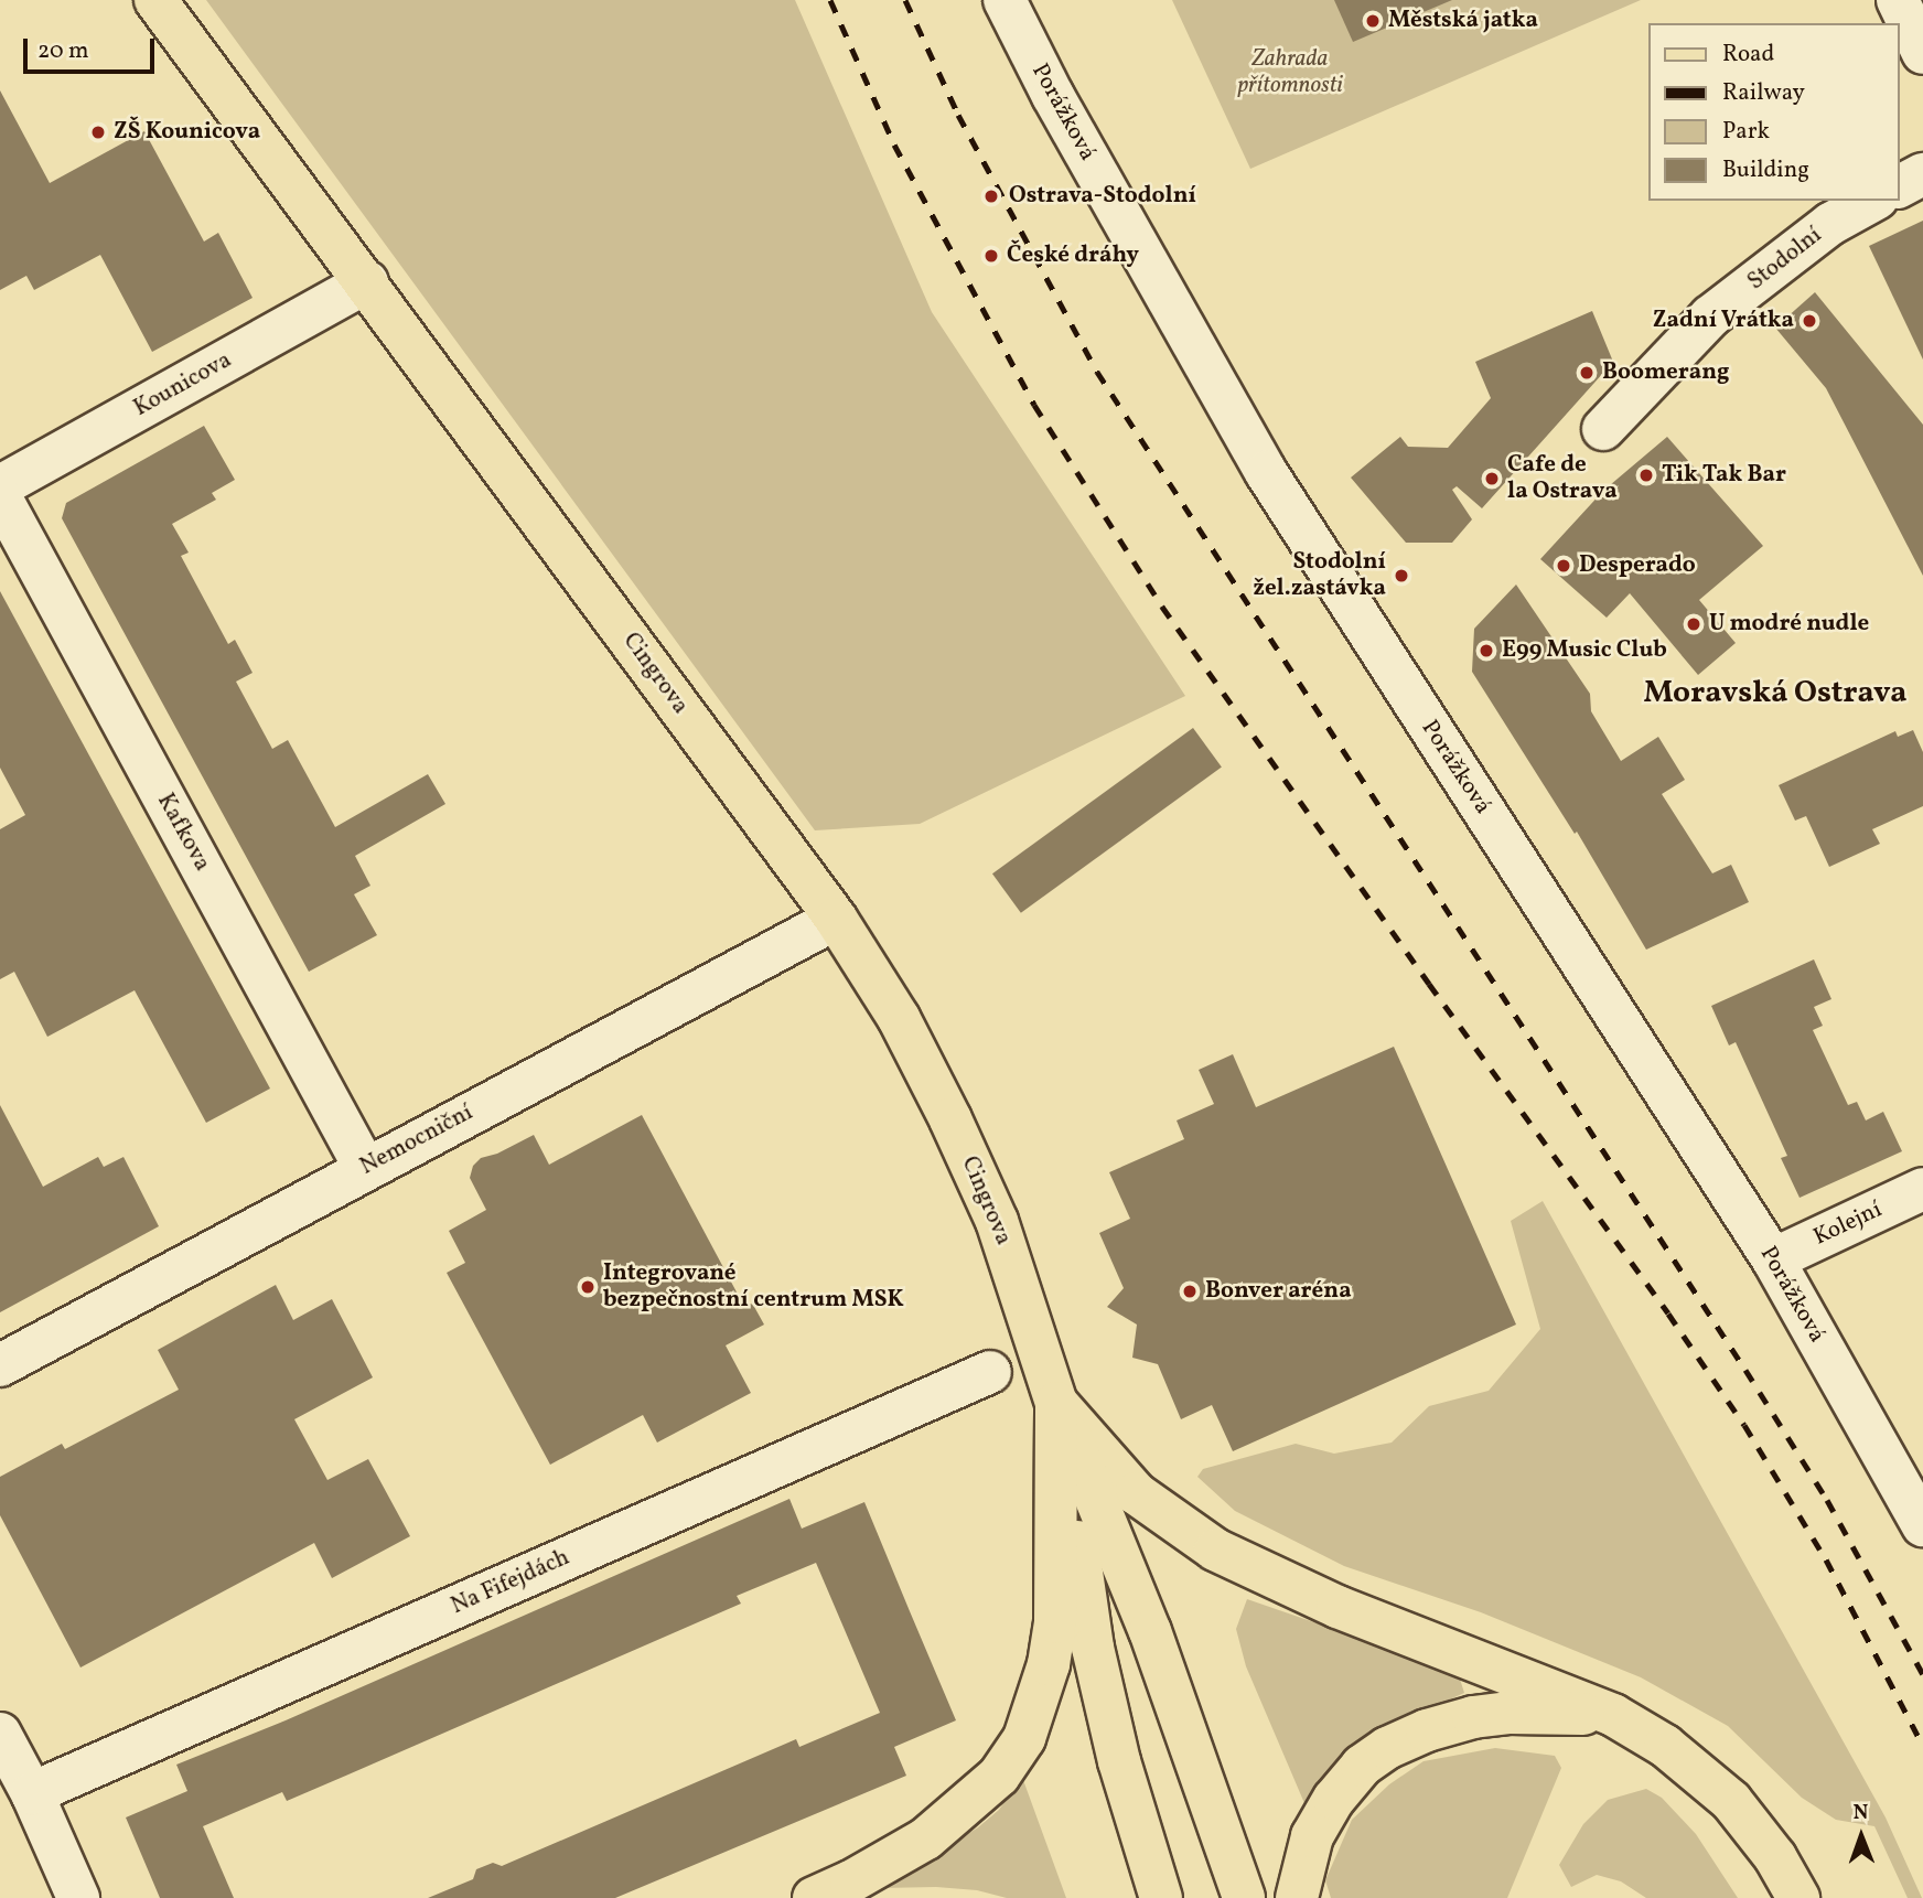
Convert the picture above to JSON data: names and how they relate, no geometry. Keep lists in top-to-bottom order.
{
  "streets": {
    "main road": ["Cingrova"],
    "street": [
      "Porážková",
      "Stodolní",
      "Kounicova",
      "Kafkova",
      "Nemocniční",
      "Kolejní",
      "Na Fifejdách"
    ]
  },
  "crossings": [
    ["Porážková", "Kolejní"],
    ["Kounicova", "Cingrova"],
    ["Cingrova", "Nemocniční"],
    ["Kafkova", "Nemocniční"]
  ],
  "districts": ["Moravská Ostrava"],
  "parks": ["Zahrada přítomnosti"],
  "places": [
    "Městská jatka",
    "ZŠ Kounicova",
    "Ostrava-Stodolní",
    "České dráhy",
    "Zadní Vrátka",
    "Boomerang",
    "Tik Tak Bar",
    "Cafe de la Ostrava",
    "Desperado",
    "Stodolní žel.zastávka",
    "U modré nudle",
    "E99 Music Club",
    "Integrované bezpečnostní centrum MSK",
    "Bonver aréna"
  ],
  "legend": [
    "Road",
    "Railway",
    "Park",
    "Building"
  ],
  "scale_bar": "20 m",
  "north": "top"
}
